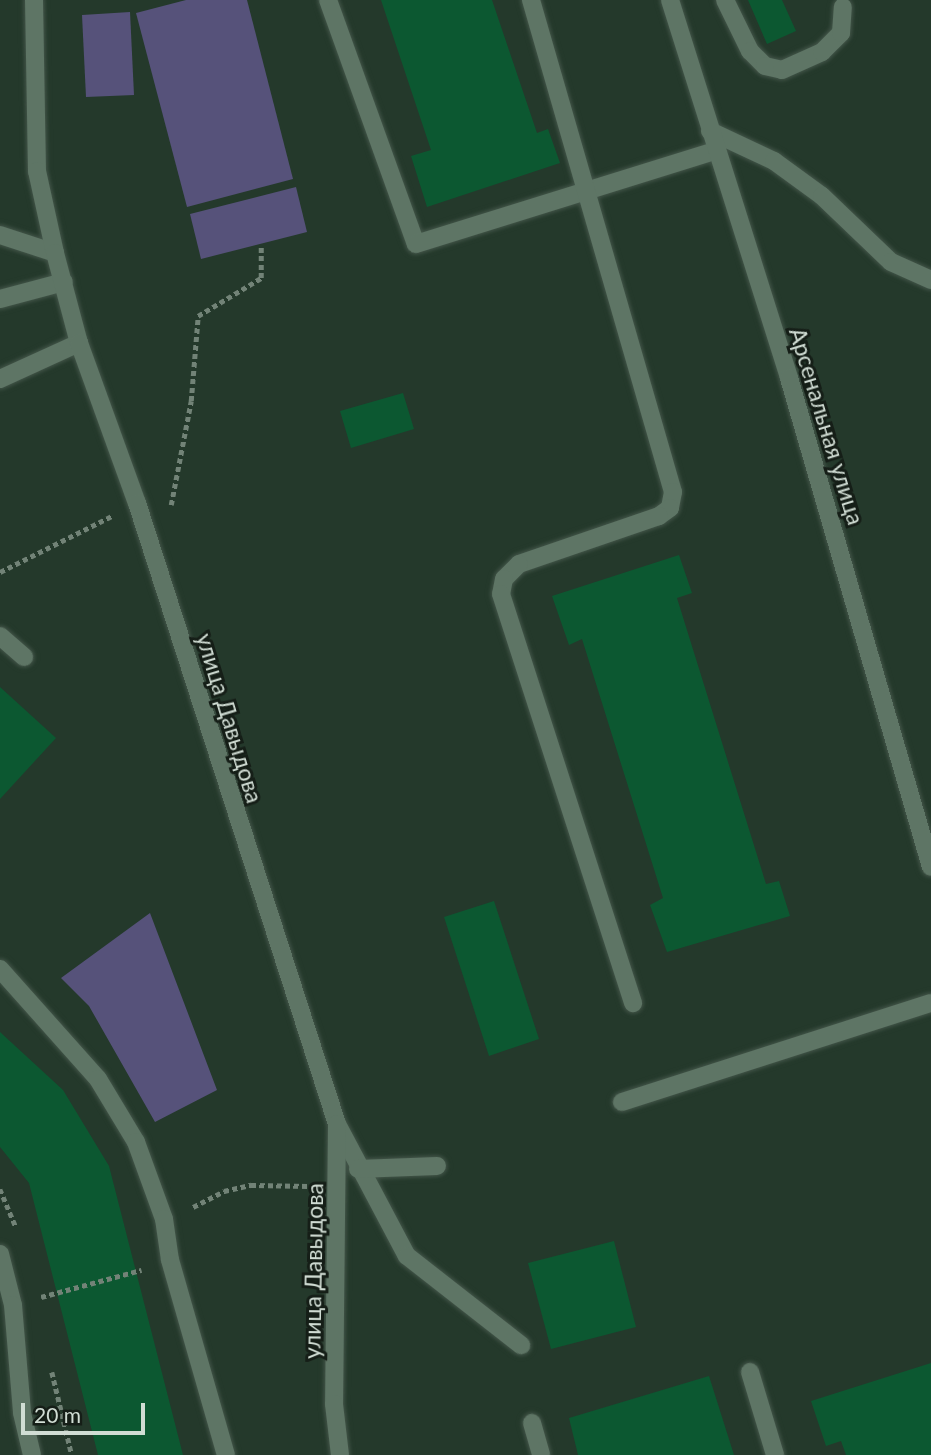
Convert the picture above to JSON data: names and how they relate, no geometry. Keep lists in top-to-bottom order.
{
  "streets": {
    "street": ["Арсенальная улица", "улица Давыдова"]
  },
  "scale_bar": "20 m"
}
